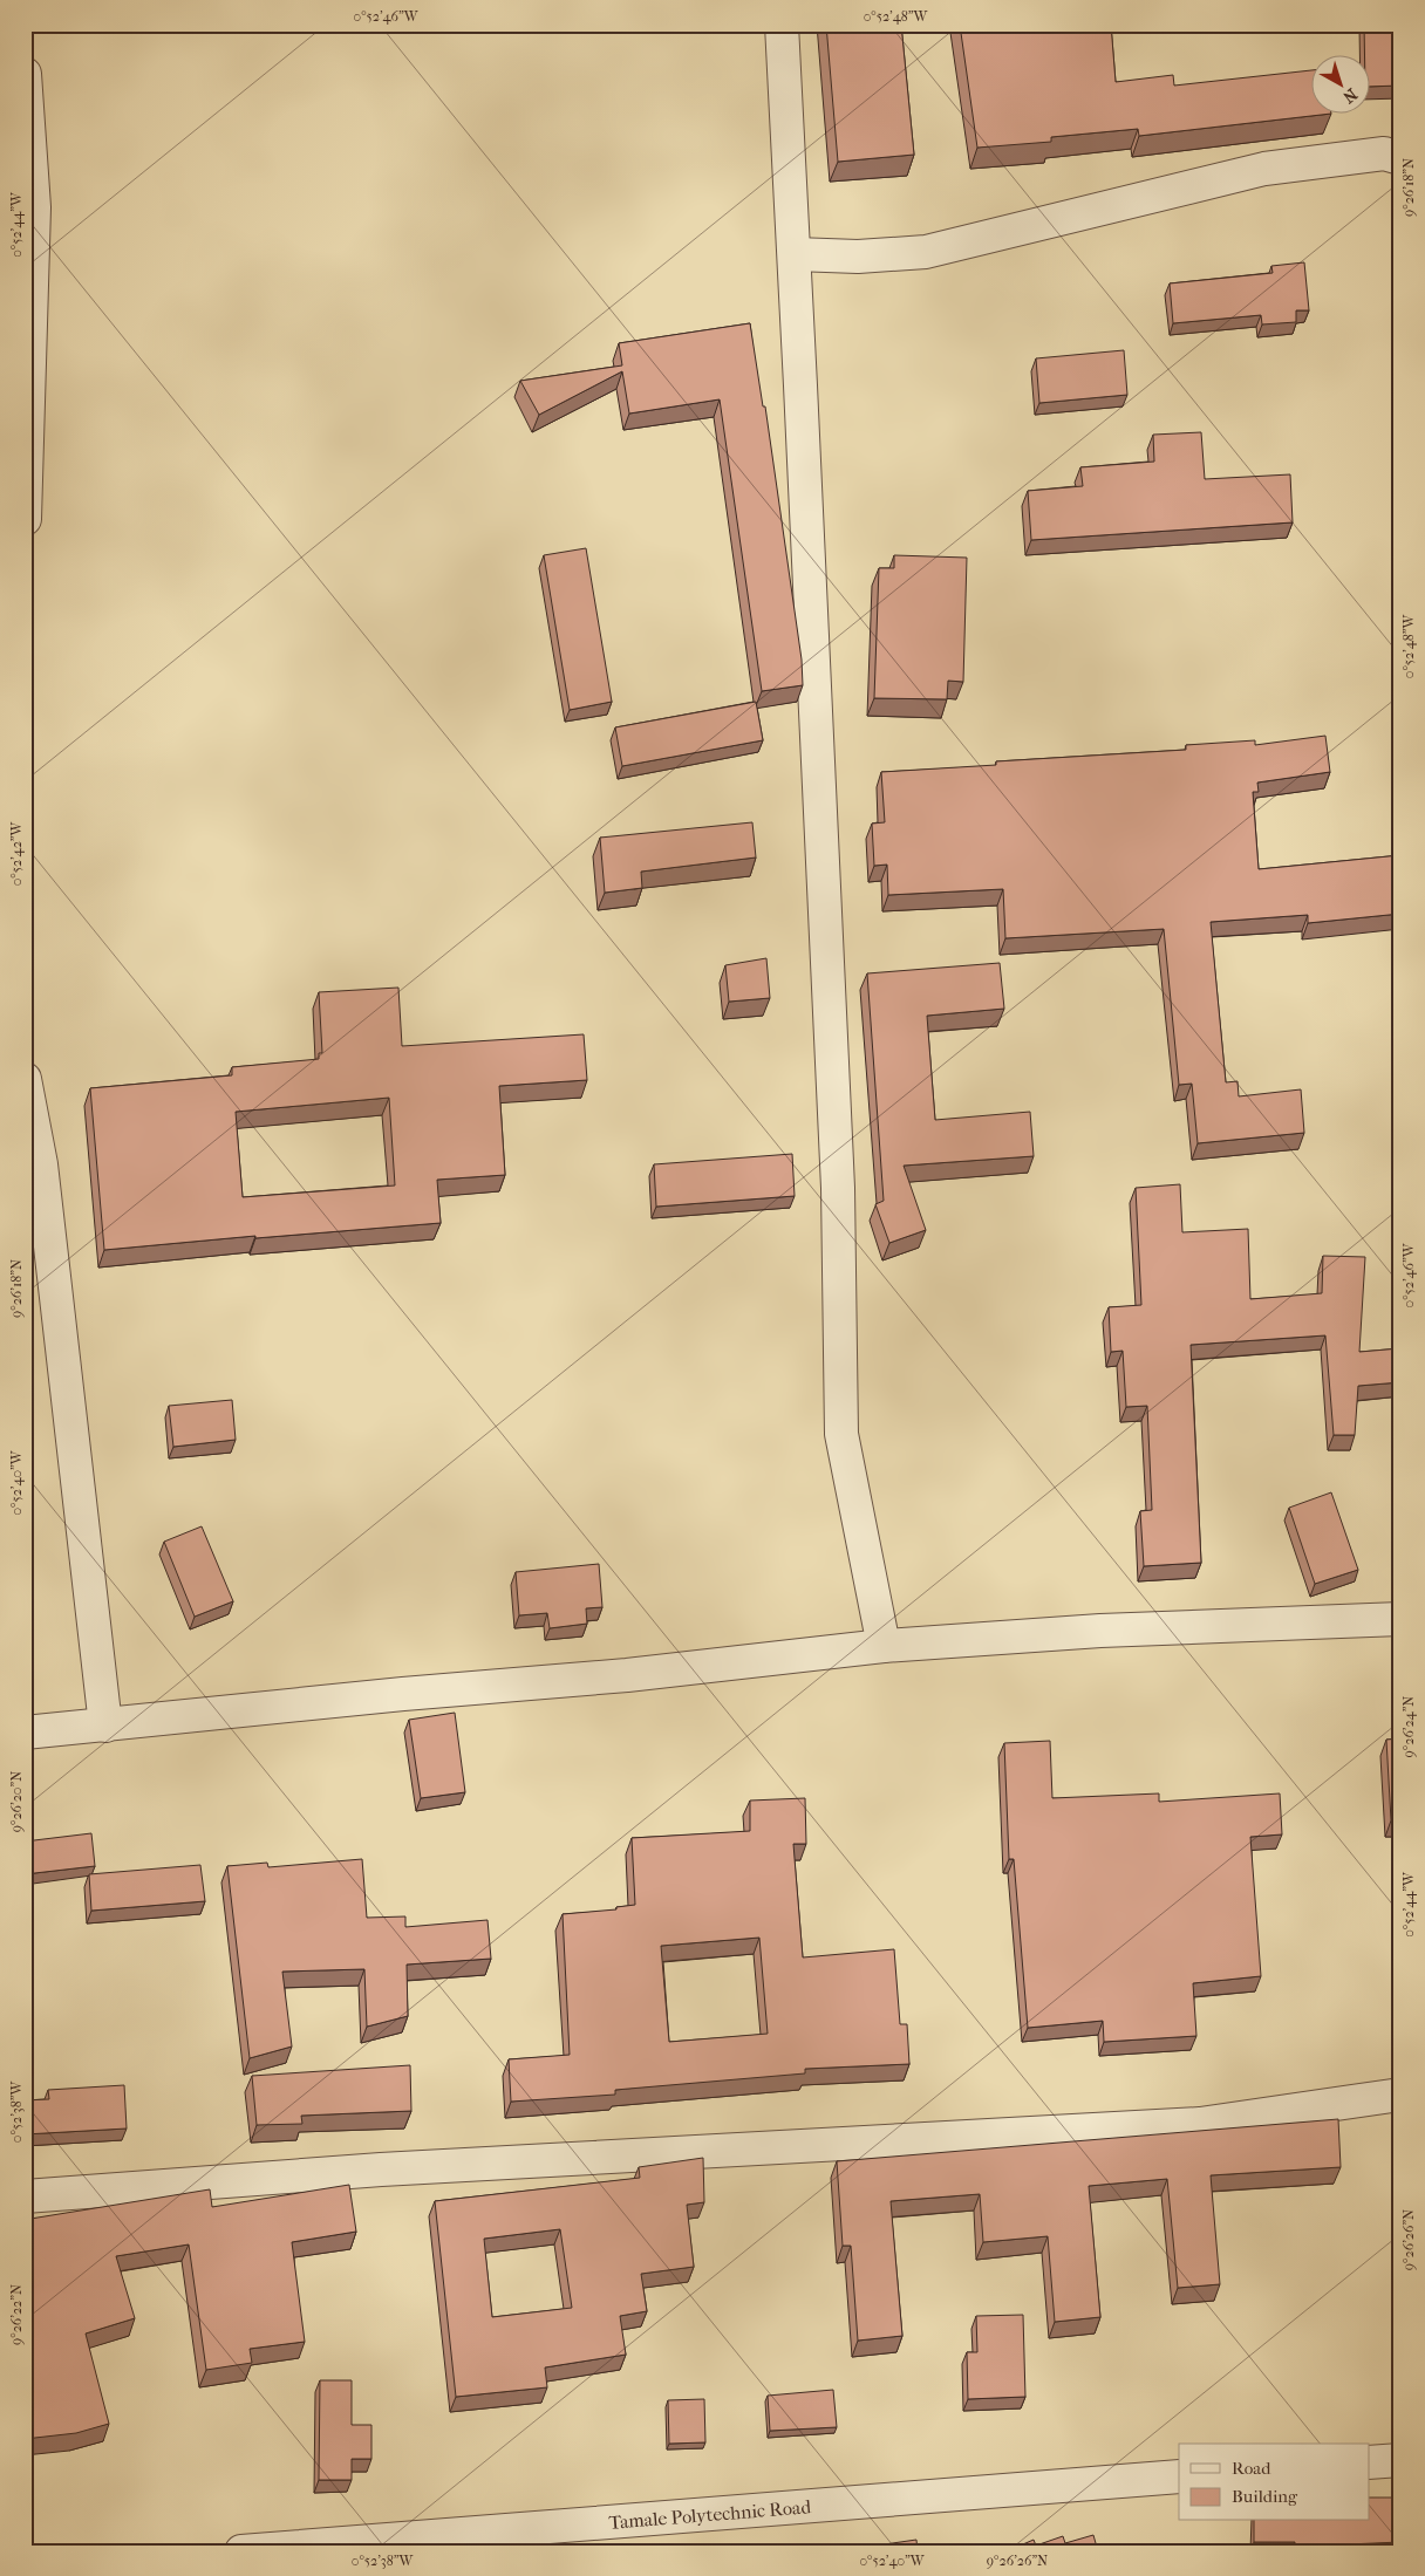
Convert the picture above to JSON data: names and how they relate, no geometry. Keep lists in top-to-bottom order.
{
  "streets": {
    "street": ["Tamale Polytechnic Road"]
  },
  "legend": ["Road", "Building"],
  "north": "bottom right",
  "coordinates": [
    "0°52'46\"W",
    "0°52'48\"W",
    "9°26'18\"N",
    "0°52'44\"W",
    "0°52'42\"W",
    "0°52'40\"W",
    "9°26'24\"N",
    "9°26'20\"N",
    "0°52'38\"W",
    "9°26'26\"N",
    "9°26'22\"N"
  ]
}
